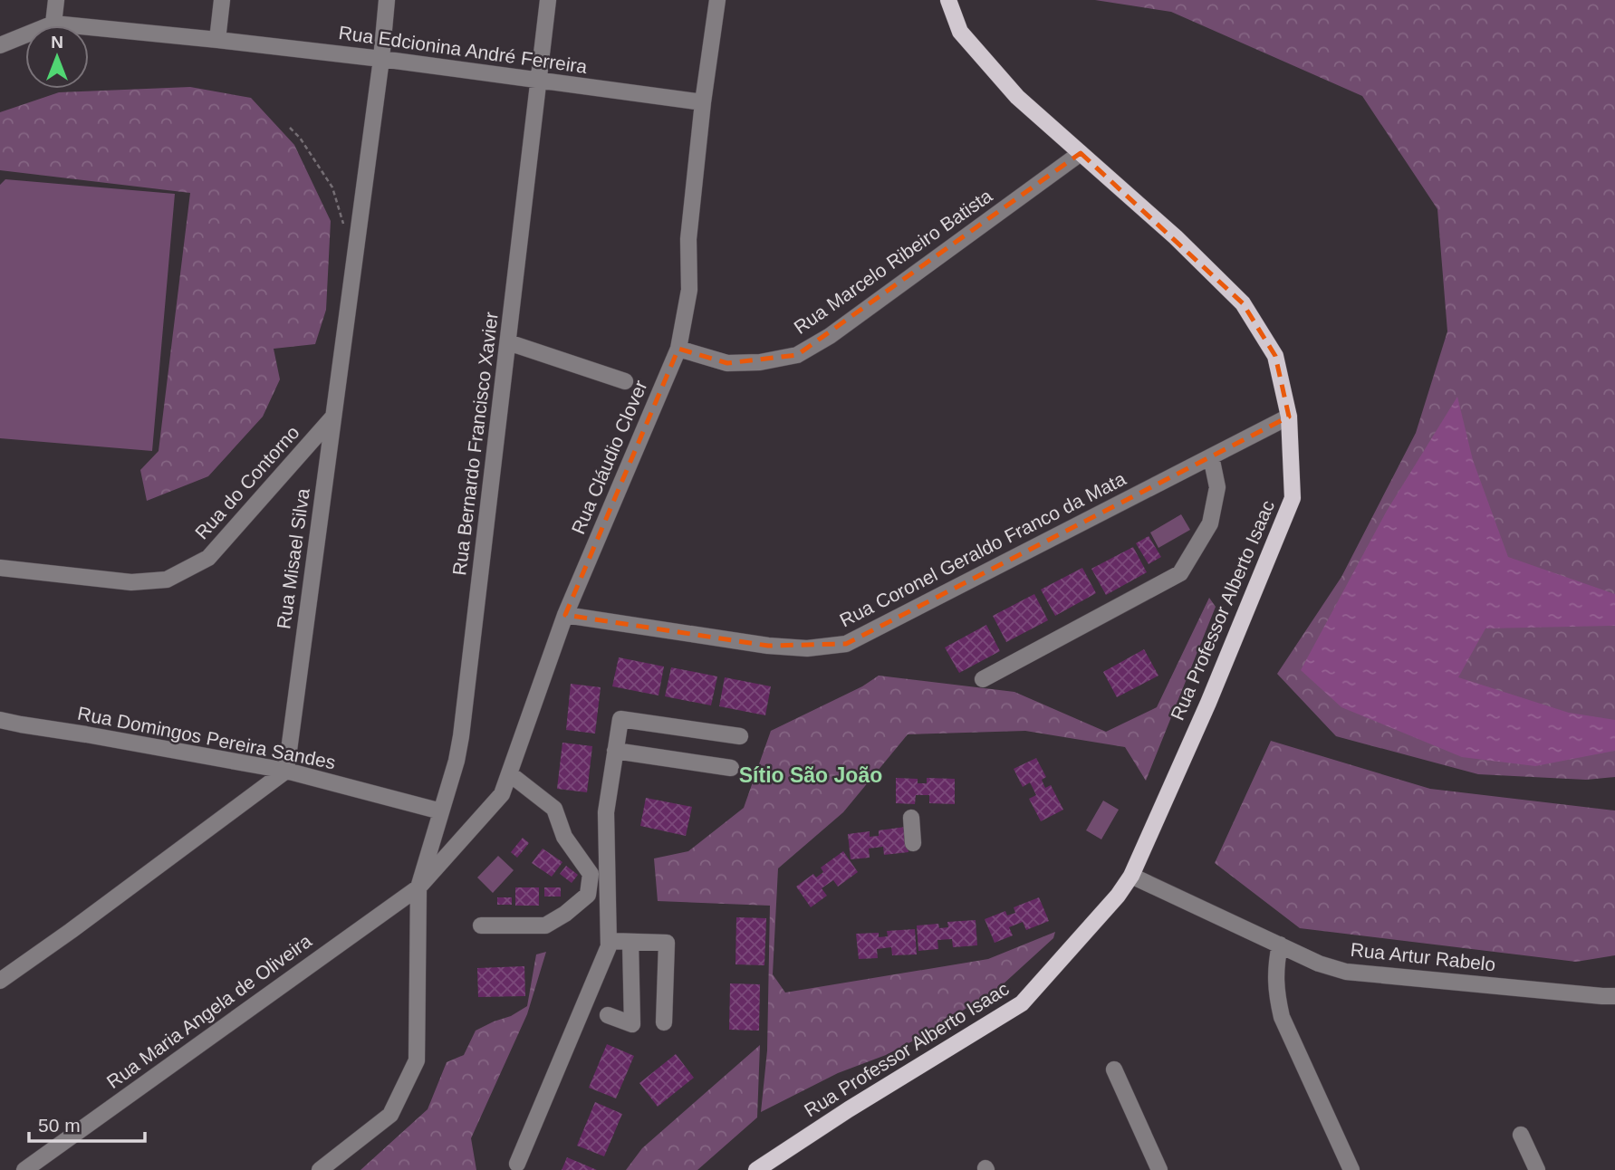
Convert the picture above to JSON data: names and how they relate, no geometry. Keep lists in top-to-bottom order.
{
  "streets": {
    "main road": ["Rua Professor Alberto Isaac"],
    "street": [
      "Rua Edcionina André Ferreira",
      "Rua Marcelo Ribeiro Batista",
      "Rua Bernardo Francisco Xavier",
      "Rua Cláudio Clover",
      "Rua do Contorno",
      "Rua Coronel Geraldo Franco da Mata",
      "Rua Misael Silva",
      "Rua Domingos Pereira Sandes",
      "Rua Artur Rabelo",
      "Rua Maria Angela de Oliveira"
    ]
  },
  "crossings": [
    ["Rua Edcionina André Ferreira", "Rua Bernardo Francisco Xavier"],
    ["Rua Edcionina André Ferreira", "Rua Cláudio Clover"],
    ["Rua Edcionina André Ferreira", "Rua Misael Silva"],
    ["Rua Marcelo Ribeiro Batista", "Rua Cláudio Clover"],
    ["Rua Marcelo Ribeiro Batista", "Rua Professor Alberto Isaac"],
    ["Rua Bernardo Francisco Xavier", "Rua Cláudio Clover"],
    ["Rua Bernardo Francisco Xavier", "Rua Domingos Pereira Sandes"],
    ["Rua Bernardo Francisco Xavier", "Rua Maria Angela de Oliveira"],
    ["Rua Cláudio Clover", "Rua Coronel Geraldo Franco da Mata"],
    ["Rua Cláudio Clover", "Rua Maria Angela de Oliveira"],
    ["Rua do Contorno", "Rua Misael Silva"],
    ["Rua Coronel Geraldo Franco da Mata", "Rua Professor Alberto Isaac"],
    ["Rua Misael Silva", "Rua Domingos Pereira Sandes"],
    ["Rua Professor Alberto Isaac", "Rua Artur Rabelo"]
  ],
  "districts": ["Sítio São João"],
  "scale_bar": "50 m",
  "north": "top"
}
